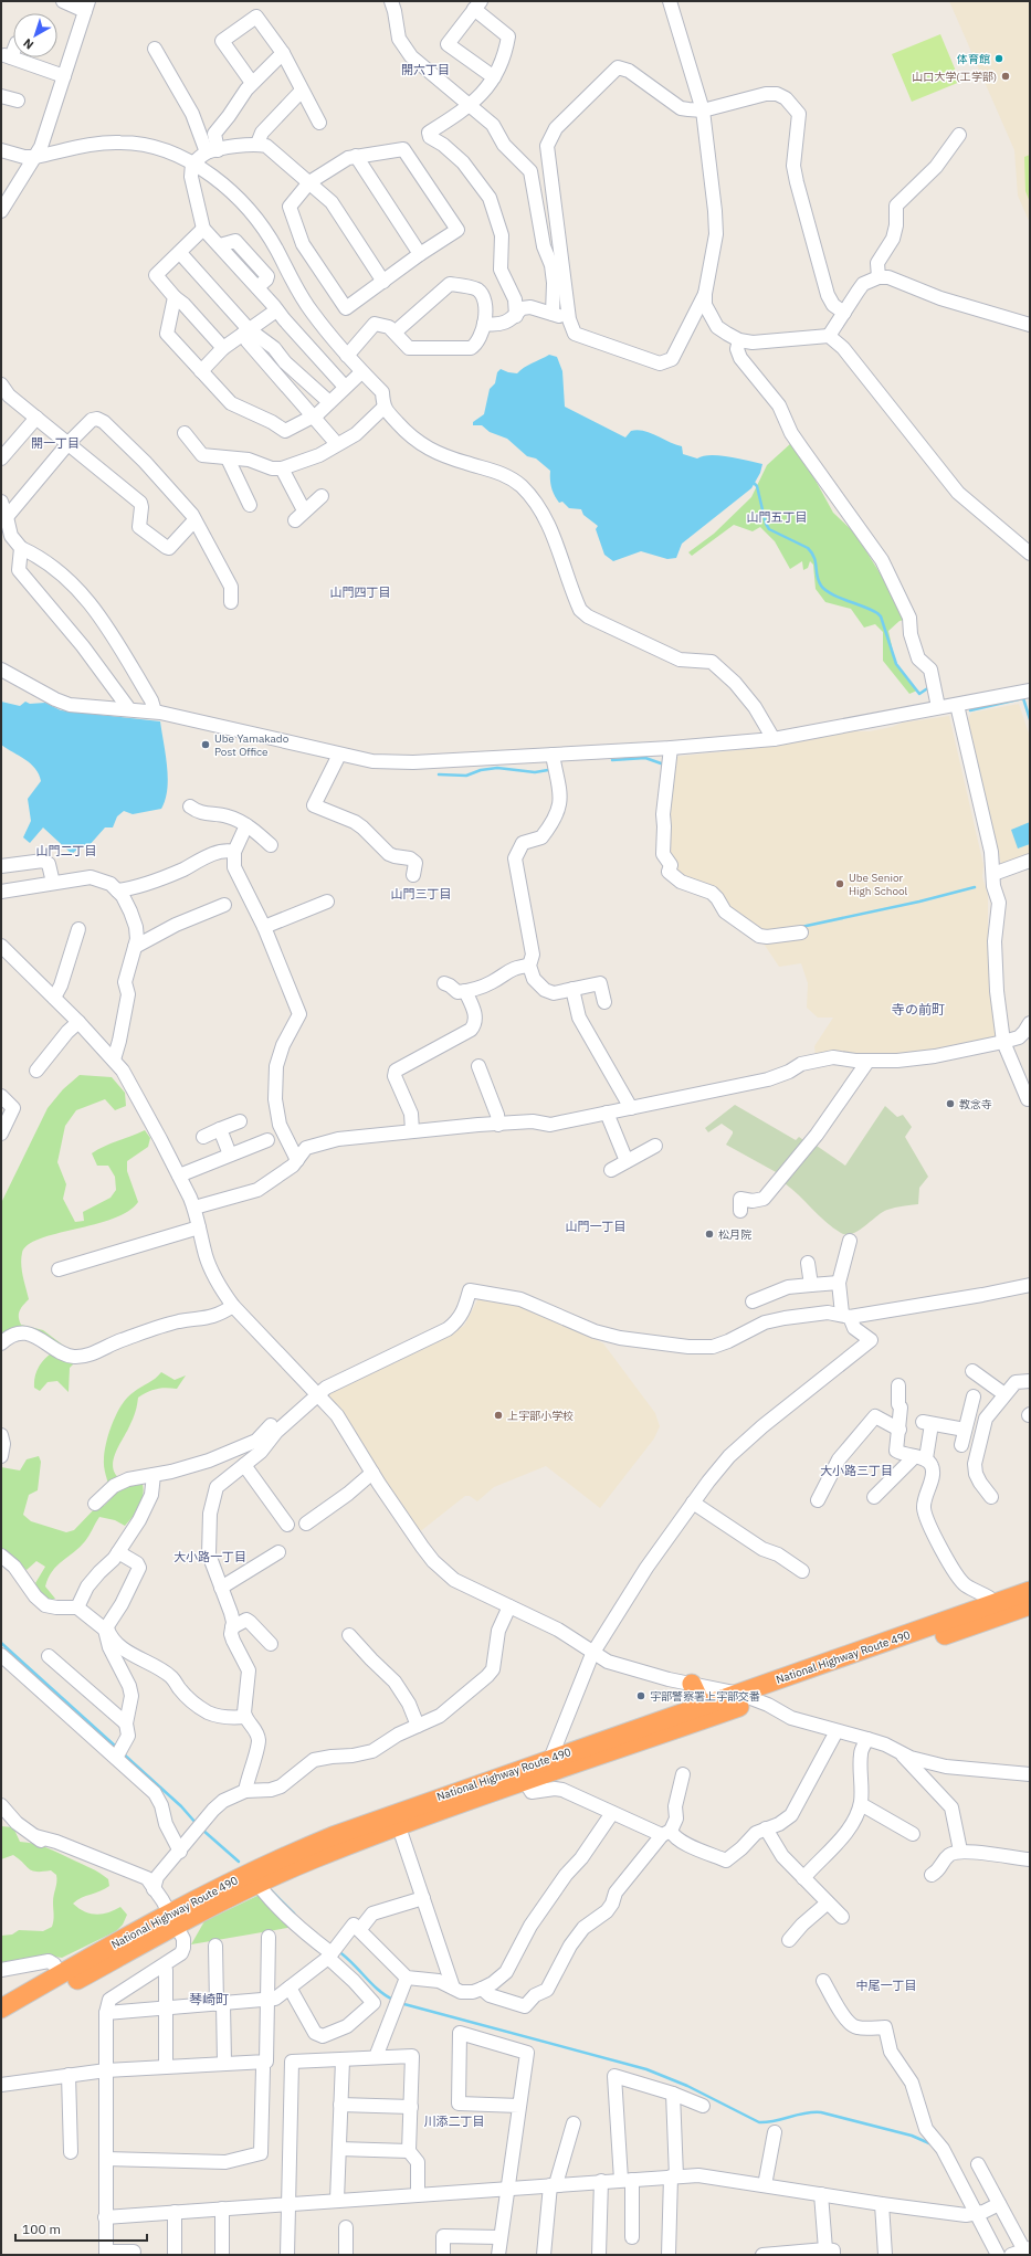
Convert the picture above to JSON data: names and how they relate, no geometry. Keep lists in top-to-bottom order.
{
  "streets": {
    "highway": ["National Highway Route 490"]
  },
  "districts": [
    "開六丁目",
    "開一丁目",
    "山門五丁目",
    "山門四丁目",
    "山門二丁目",
    "山門三丁目",
    "寺の前町",
    "山門一丁目",
    "大小路三丁目",
    "大小路一丁目",
    "中尾一丁目",
    "琴崎町",
    "川添二丁目"
  ],
  "places": [
    "体育館",
    "山口大学(工学部)",
    "Ube Yamakado Post Office",
    "Ube Senior High School",
    "教念寺",
    "松月院",
    "上宇部小学校",
    "宇部警察署上宇部交番"
  ],
  "scale_bar": "100 m",
  "north": "bottom left"
}
